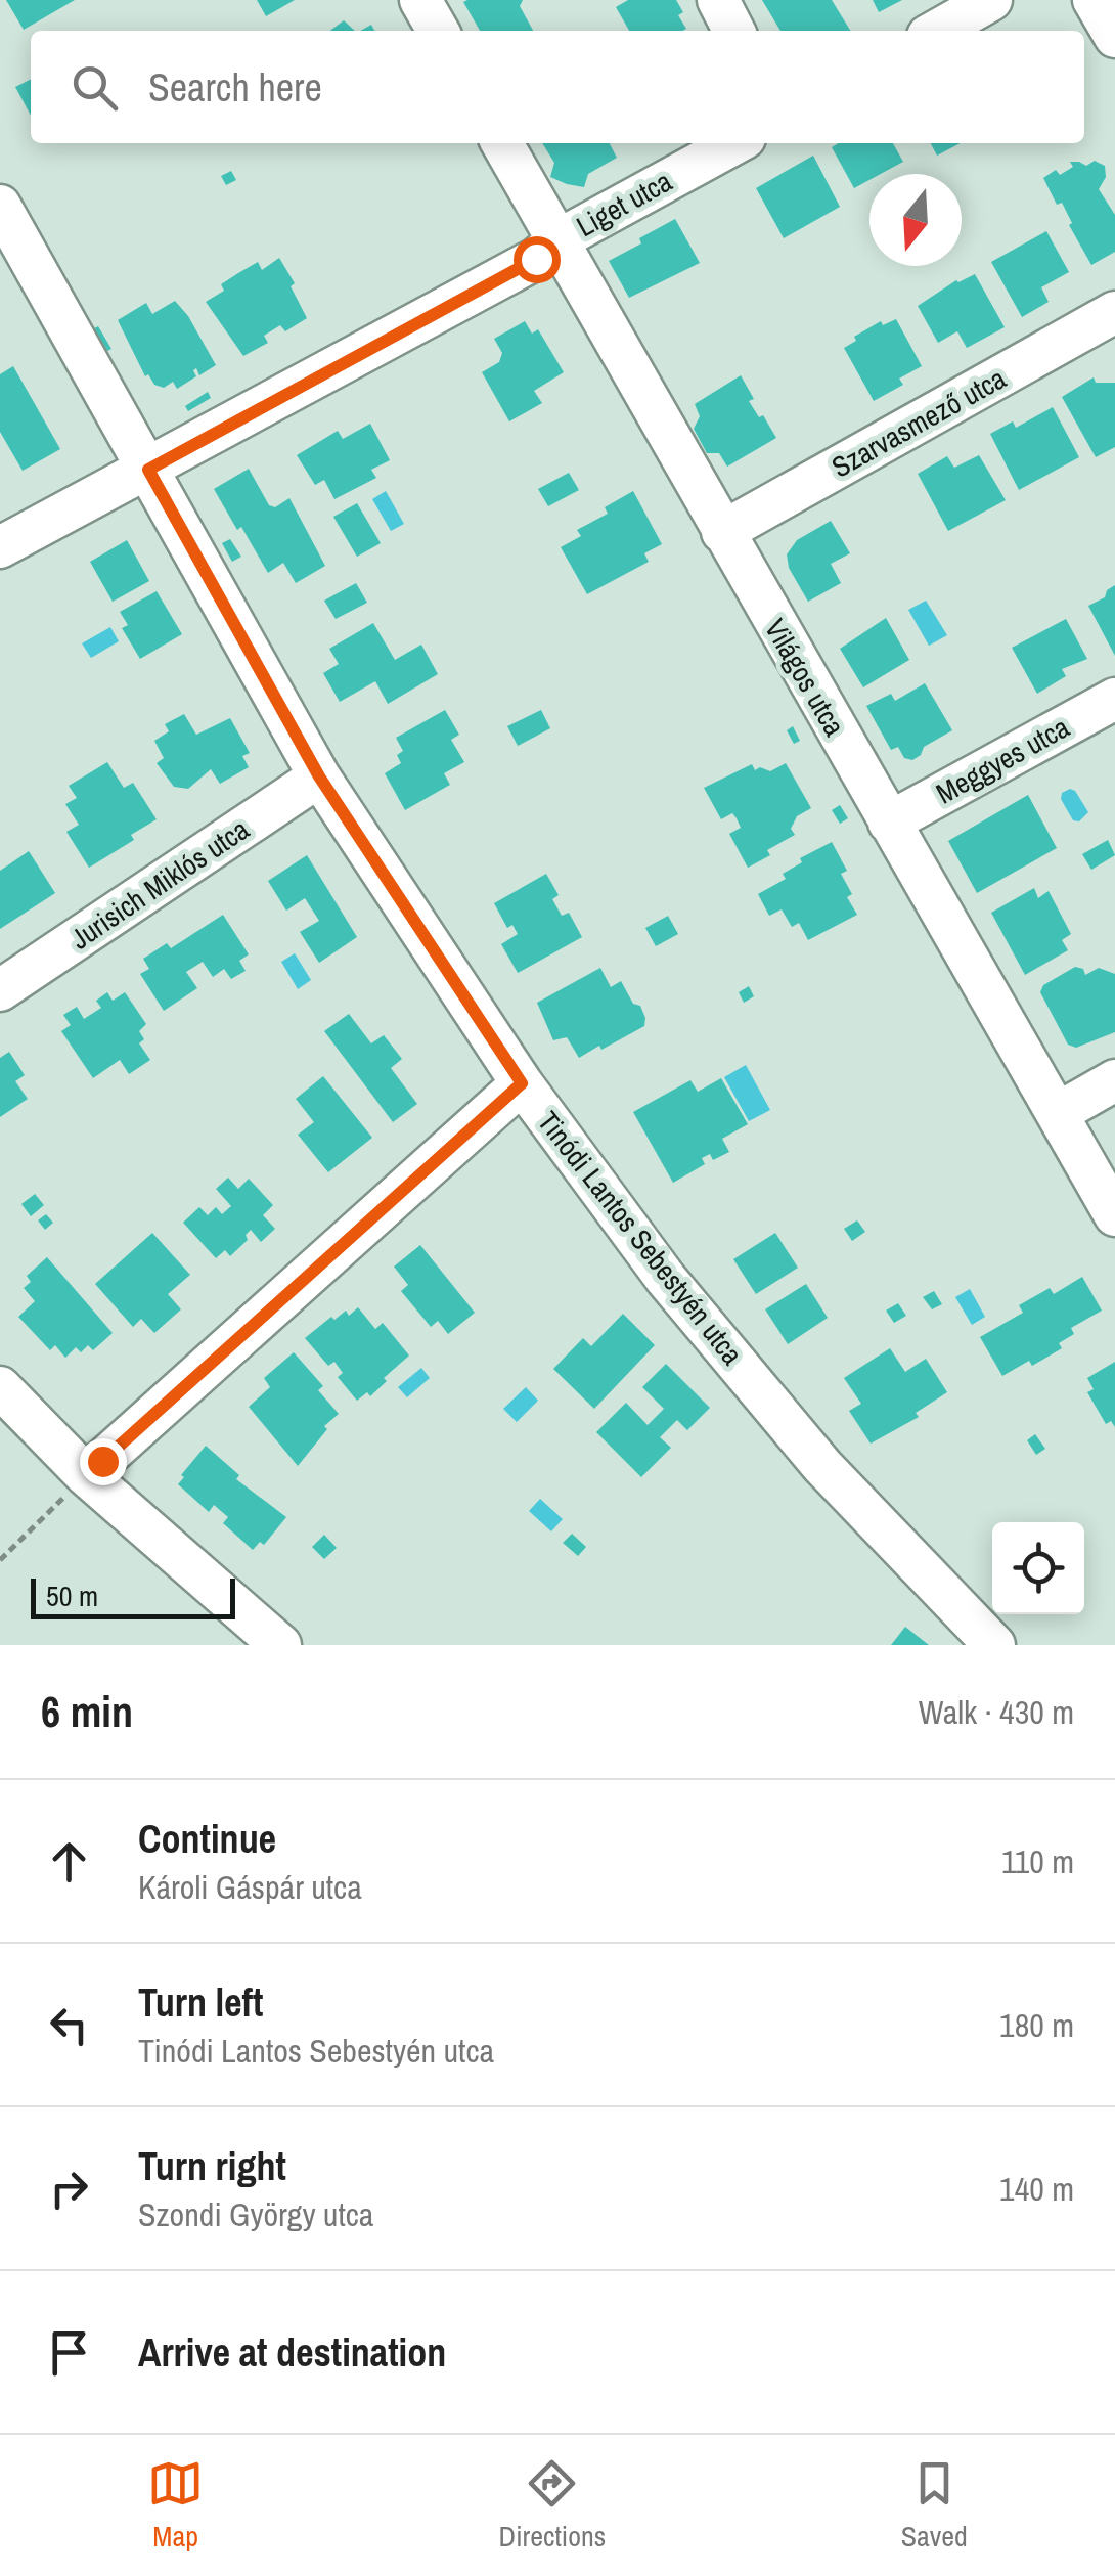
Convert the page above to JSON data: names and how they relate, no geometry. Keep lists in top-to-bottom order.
{
  "streets": {
    "street": [
      "Liget utca",
      "Szarvasmező utca",
      "Világos utca",
      "Meggyes utca",
      "Jurisich Miklós utca",
      "Tinódi Lantos Sebestyén utca"
    ]
  },
  "crossings": [
    ["Liget utca", "Világos utca"],
    ["Liget utca", "Tinódi Lantos Sebestyén utca"],
    ["Szarvasmező utca", "Világos utca"],
    ["Világos utca", "Meggyes utca"],
    ["Jurisich Miklós utca", "Tinódi Lantos Sebestyén utca"]
  ],
  "scale_bar": "50 m",
  "north": "bottom",
  "page": {
    "search": "Search here",
    "scale": "50 m",
    "heading": ["6 min", "Walk · 430 m"],
    "list": [
      ["Continue", "Károli Gáspár utca", "110 m"],
      ["Turn left", "Tinódi Lantos Sebestyén utca", "180 m"],
      ["Turn right", "Szondi György utca", "140 m"],
      "Arrive at destination"
    ],
    "nav": ["Map", "Directions", "Saved"]
  }
}
